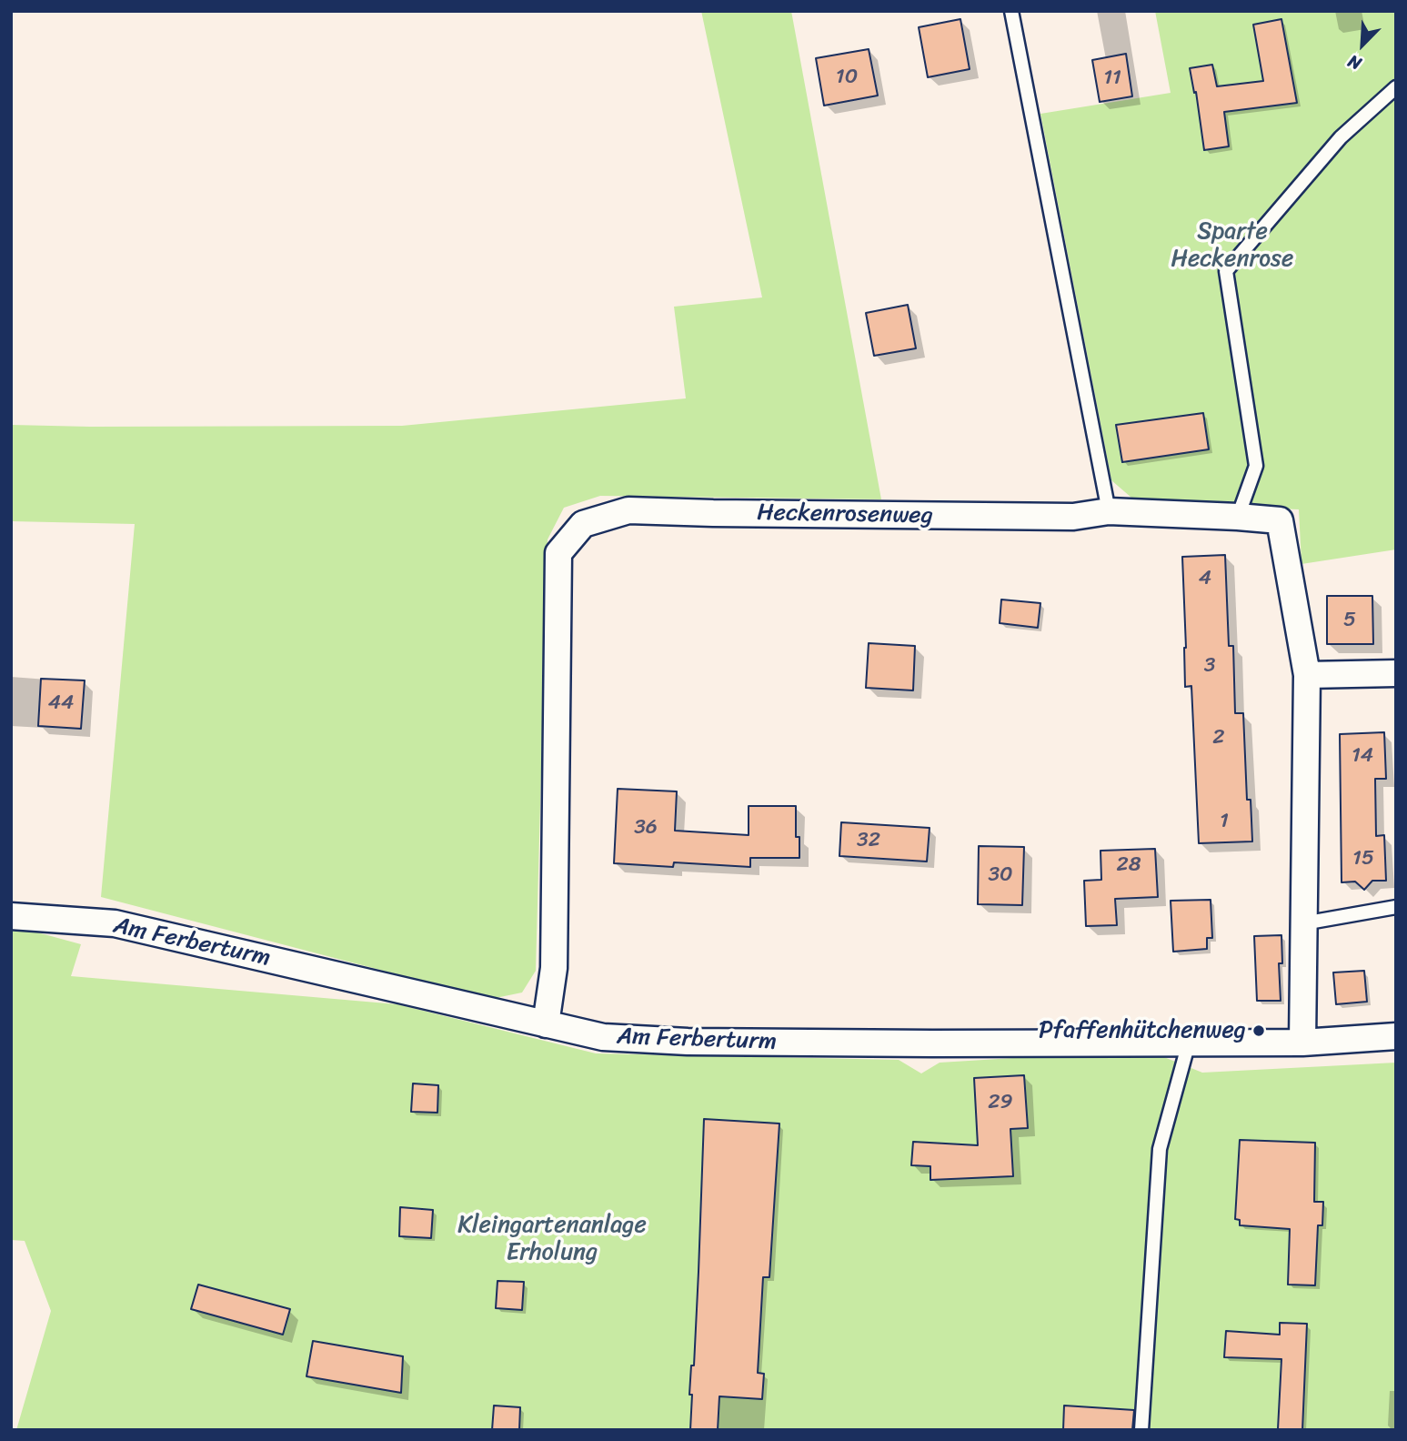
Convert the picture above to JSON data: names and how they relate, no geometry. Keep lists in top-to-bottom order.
{
  "streets": {
    "street": ["Heckenrosenweg", "Am Ferberturm"]
  },
  "crossings": [
    ["Heckenrosenweg", "Am Ferberturm"]
  ],
  "parks": ["Sparte Heckenrose", "Kleingartenanlage Erholung"],
  "places": ["Pfaffenhütchenweg"],
  "house_numbers": [
    "10",
    "11",
    "4",
    "5",
    "3",
    "44",
    "2",
    "14",
    "1",
    "36",
    "32",
    "15",
    "28",
    "30",
    "29"
  ],
  "north": "bottom left"
}
